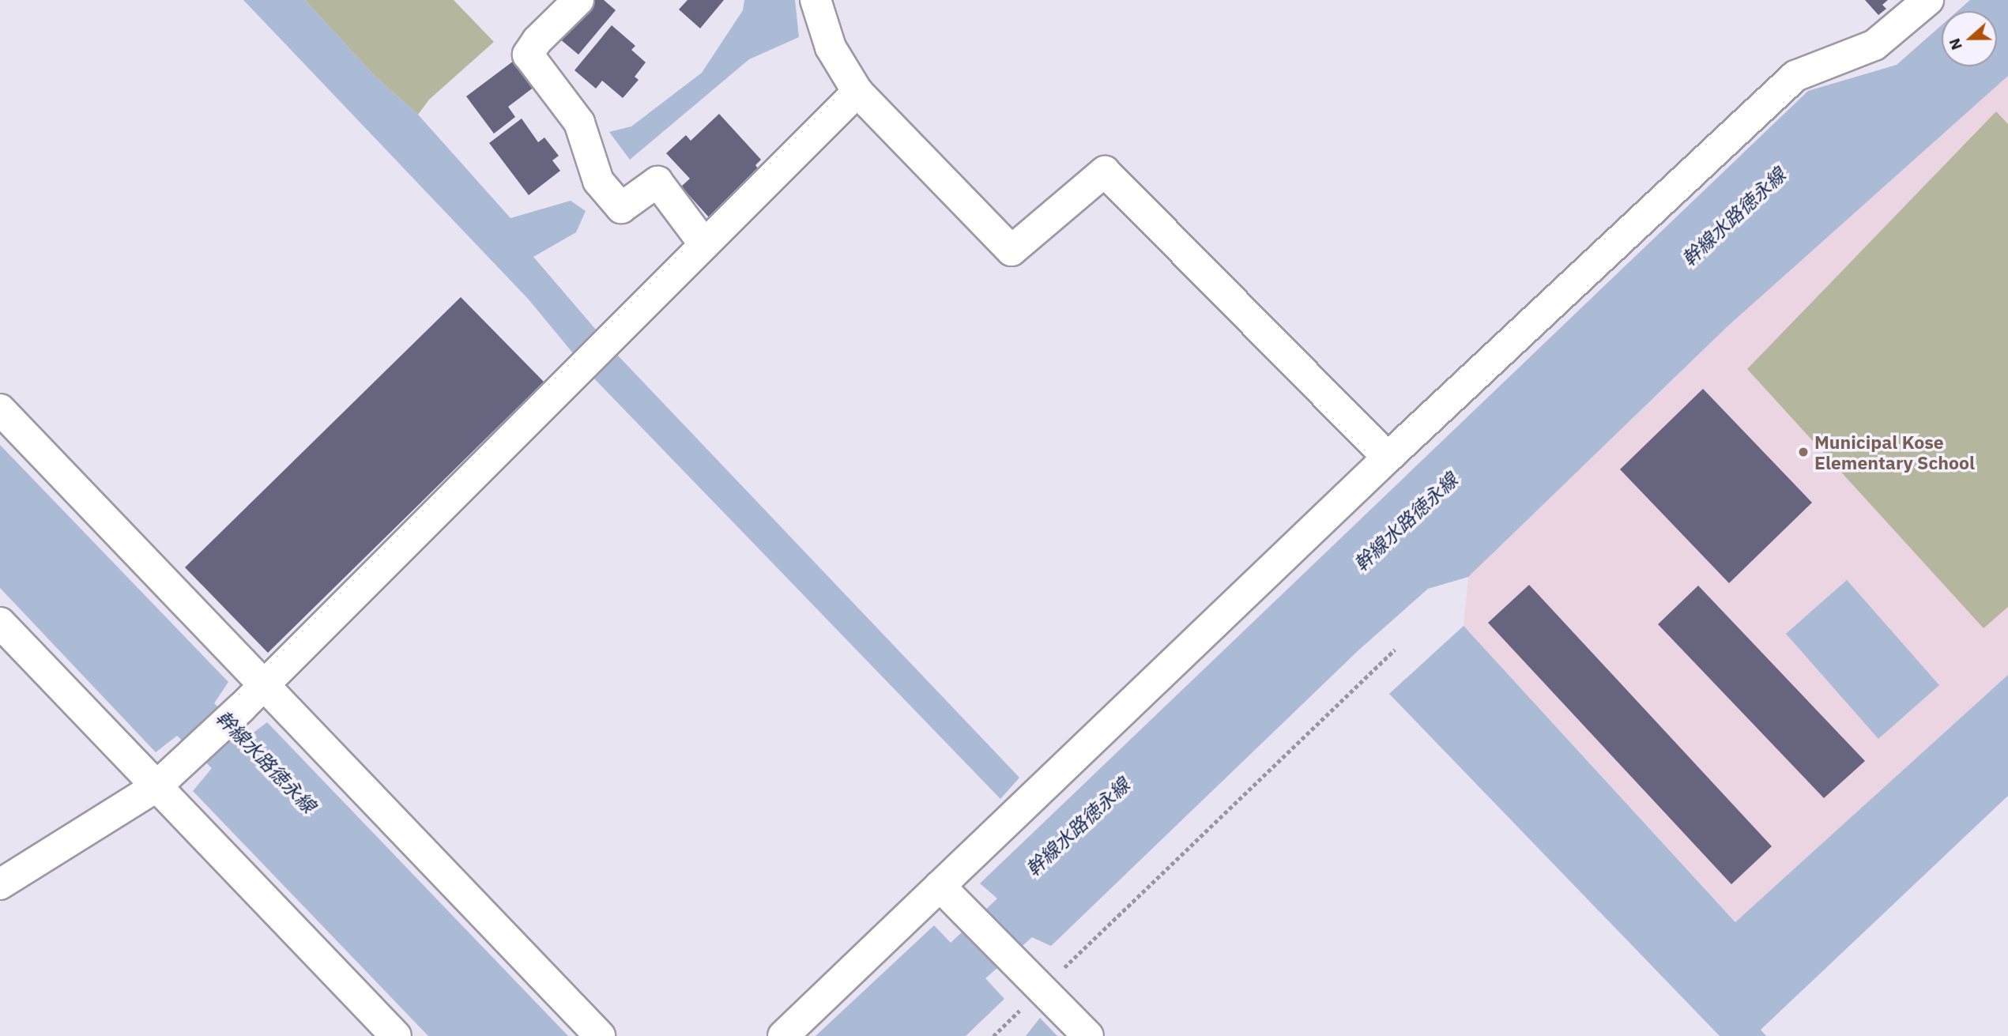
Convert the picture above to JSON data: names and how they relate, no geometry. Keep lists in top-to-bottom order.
{
  "water": ["幹線水路徳永線"],
  "places": ["Municipal Kose Elementary School"],
  "north": "left"
}
